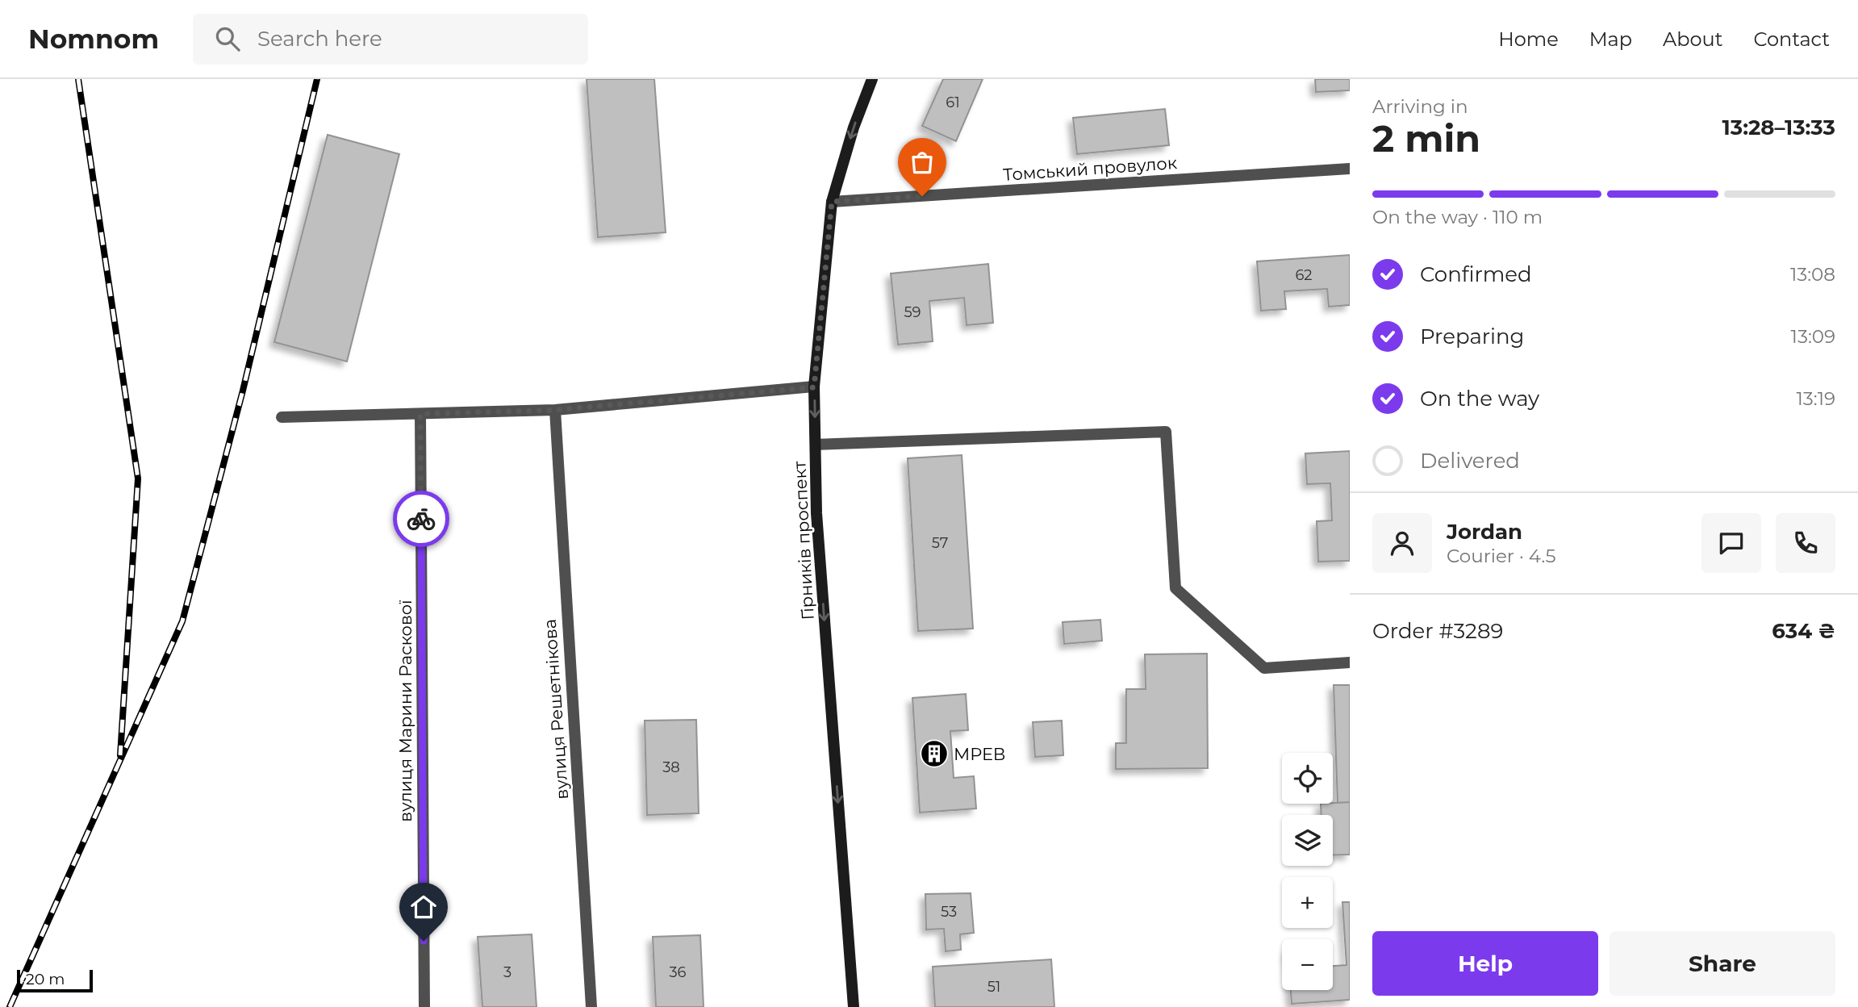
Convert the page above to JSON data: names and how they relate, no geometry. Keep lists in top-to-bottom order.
{
  "streets": {
    "main road": ["Гірників проспект"],
    "street": ["Томський провулок", "вулиця Решетнікова", "вулиця Марини Раскової"]
  },
  "crossings": [
    ["Томський провулок", "Гірників проспект"]
  ],
  "one_way": ["Гірників проспект"],
  "places": {
    "building": ["МРЕВ"]
  },
  "house_numbers": [
    "61",
    "62",
    "59",
    "57",
    "38",
    "53",
    "3",
    "36",
    "51"
  ],
  "scale_bar": "20 m",
  "page": {
    "header": "Nomnom",
    "search": "Search here",
    "nav": [
      "Home",
      "Map",
      "About",
      "Contact"
    ],
    "heading": ["2 min", "Arriving in", "13:28–13:33"],
    "panel": [
      "Jordan",
      "Courier · 4.5",
      "Order #3289",
      "634 ₴"
    ],
    "bar": "On the way · 110 m",
    "list": [
      ["Confirmed", "13:08"],
      ["Preparing", "13:09"],
      ["On the way", "13:19"],
      "Delivered"
    ],
    "map_buttons": ["+", "−"],
    "buttons": ["Help", "Share"],
    "scale": "20 m"
  }
}
